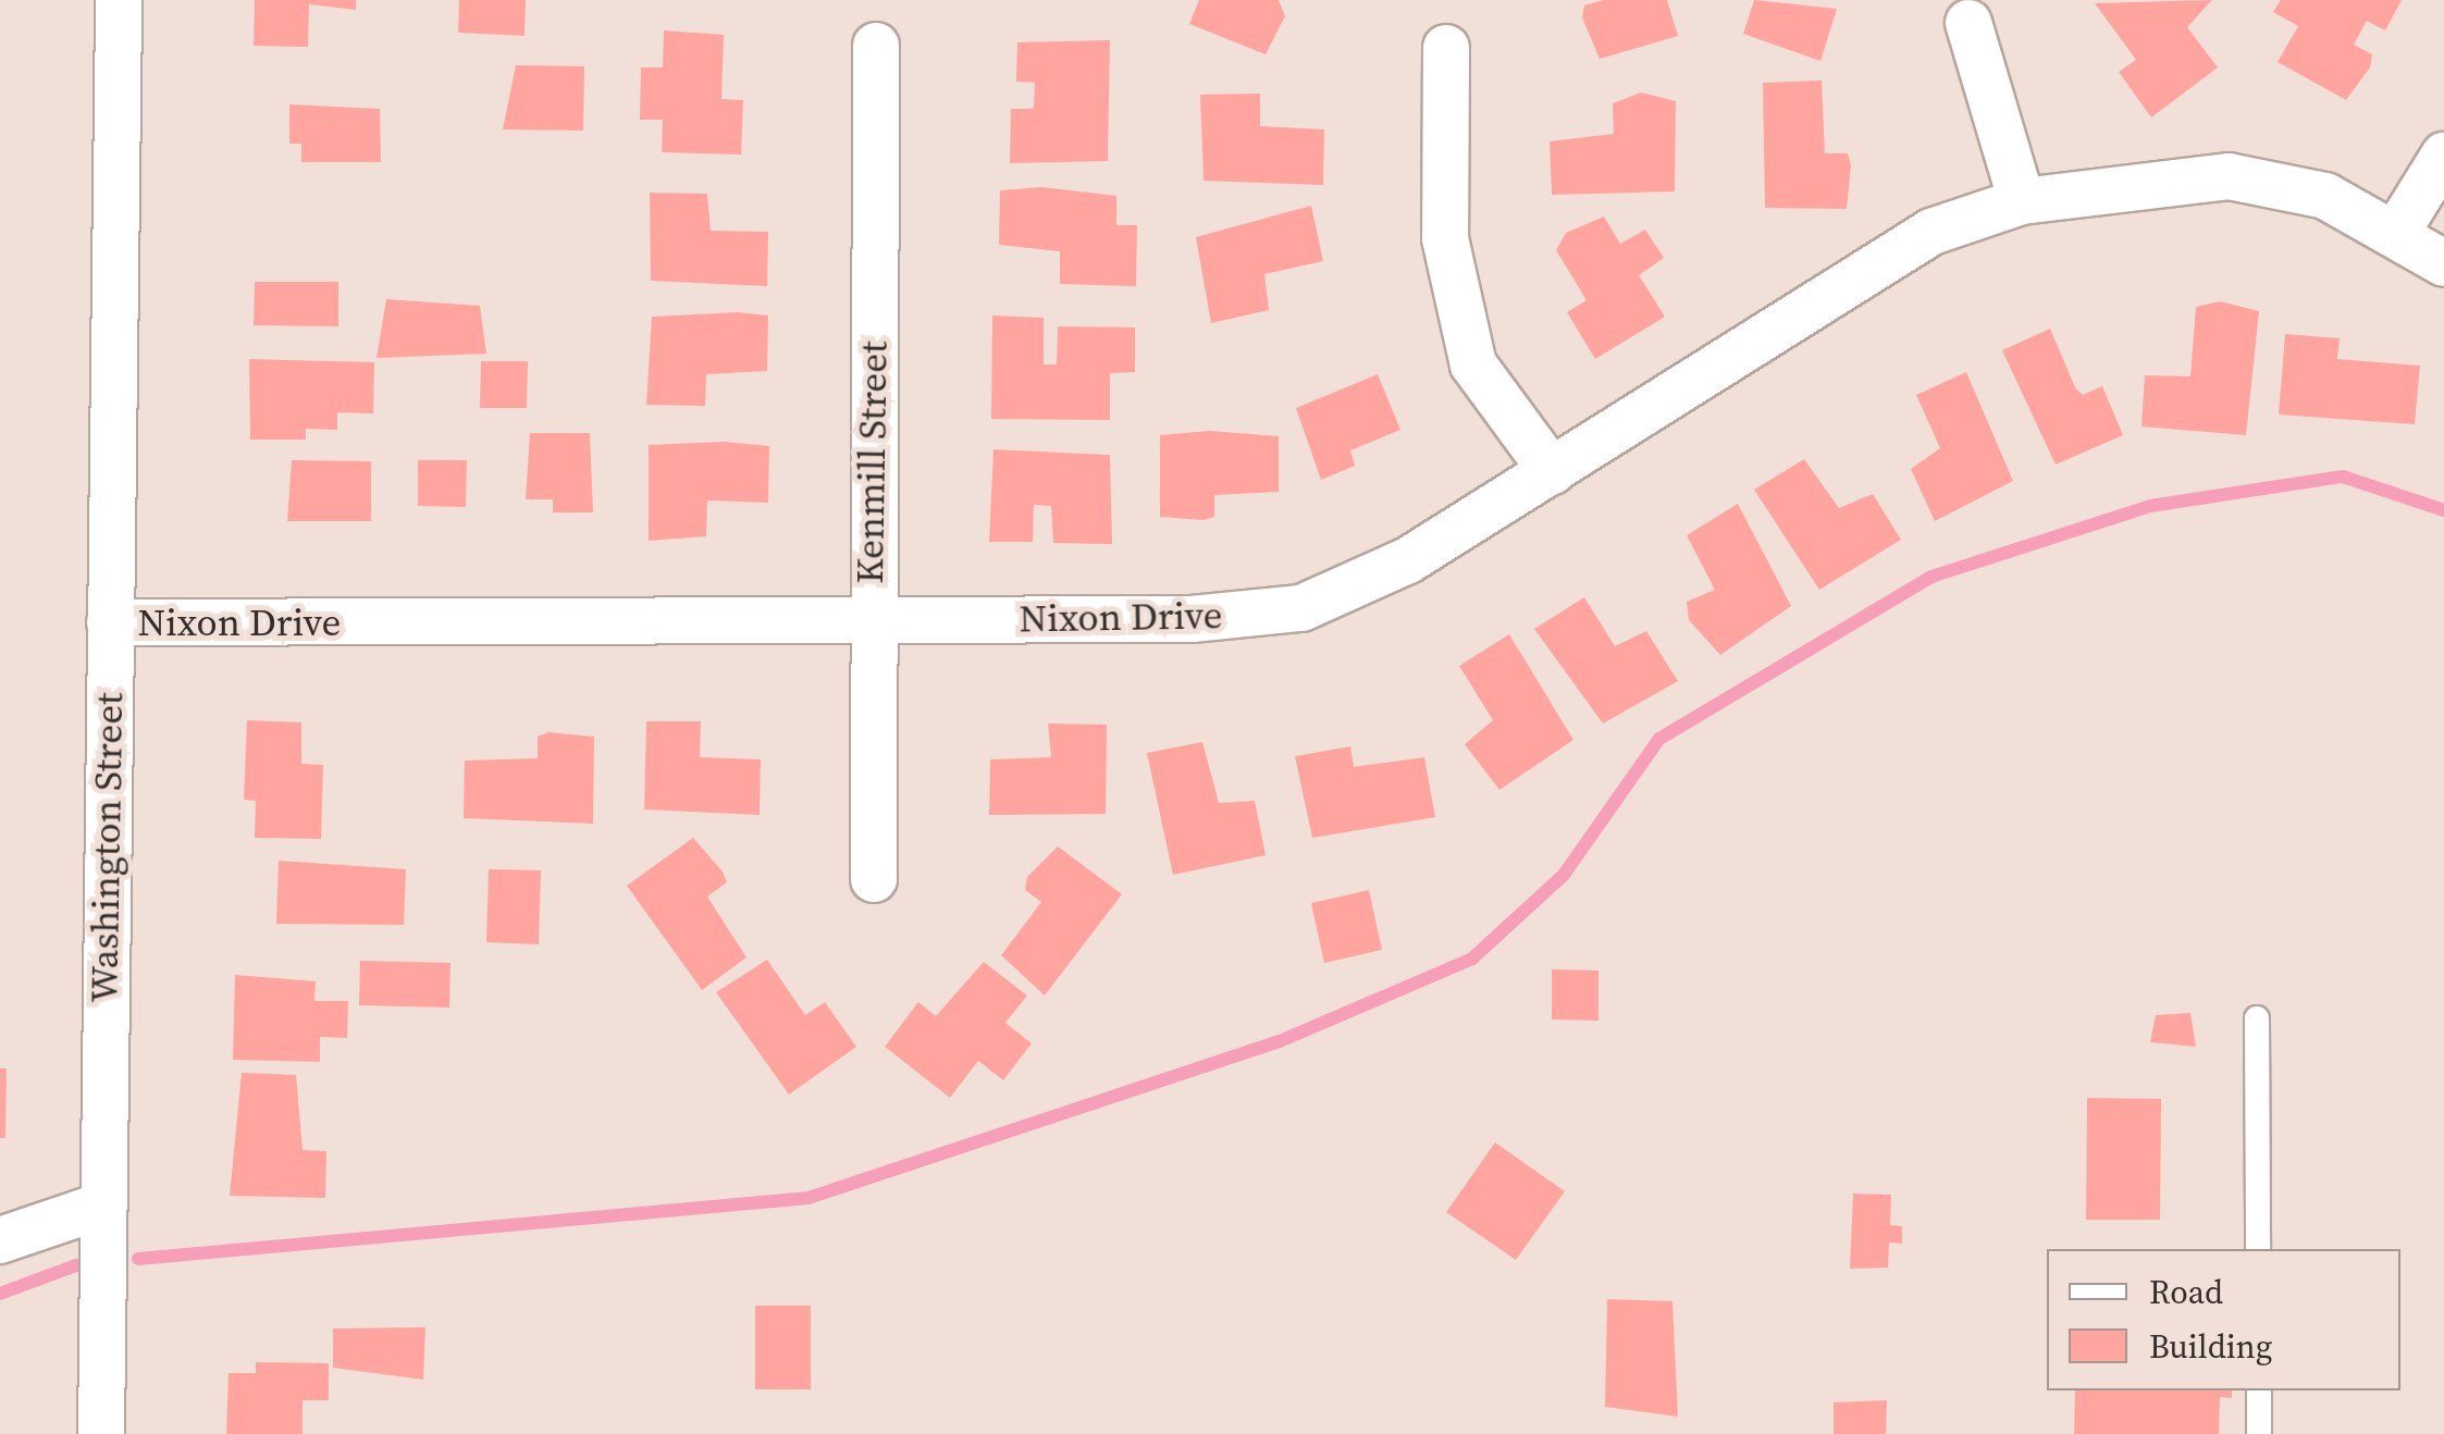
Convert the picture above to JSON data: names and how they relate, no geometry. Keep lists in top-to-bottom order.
{
  "streets": {
    "street": ["Kenmill Street", "Nixon Drive", "Washington Street"]
  },
  "crossings": [
    ["Kenmill Street", "Nixon Drive"],
    ["Nixon Drive", "Washington Street"]
  ],
  "legend": ["Road", "Building"]
}
